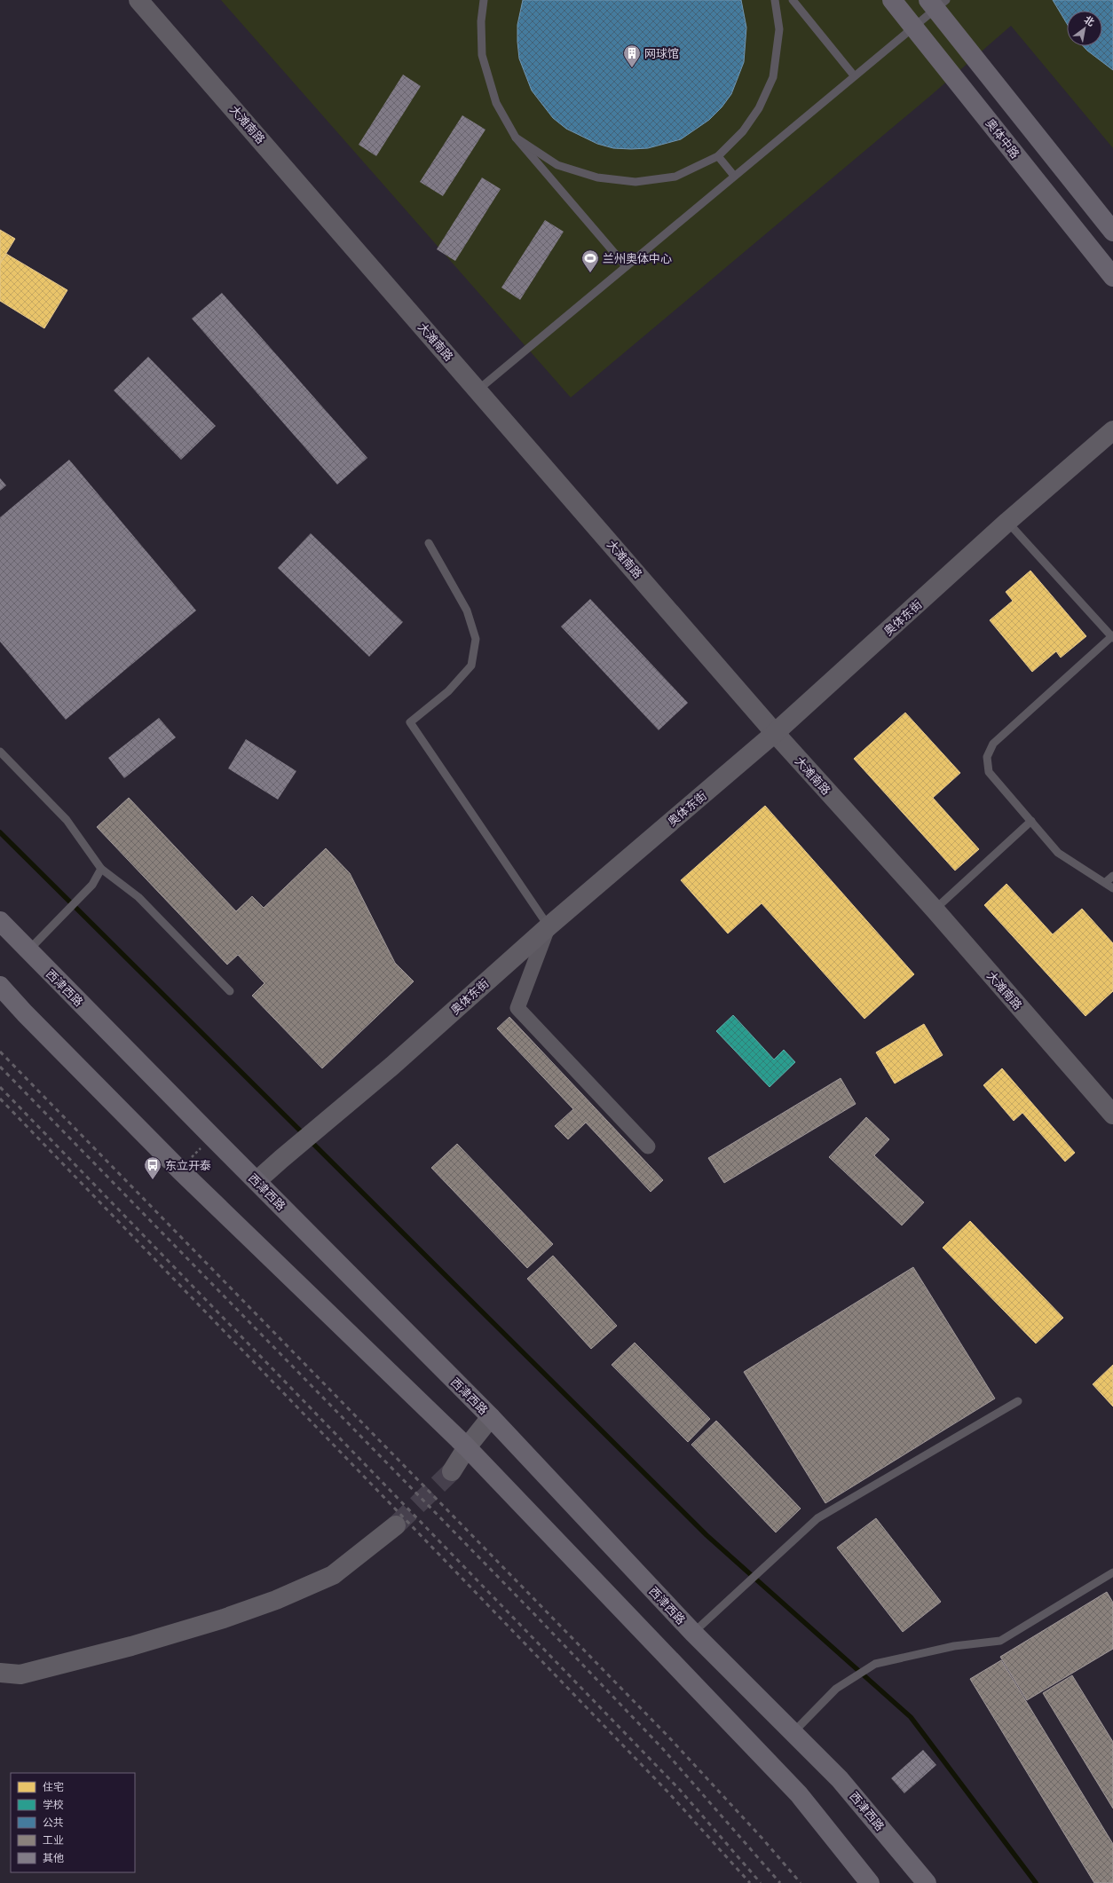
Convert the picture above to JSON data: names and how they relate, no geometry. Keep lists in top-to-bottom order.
{
  "streets": {
    "main road": ["奥体中路", "西津西路"],
    "street": ["大滩南路", "奥体东街"]
  },
  "crossings": [
    ["大滩南路", "奥体东街"],
    ["奥体东街", "西津西路"]
  ],
  "places": {
    "building": ["网球馆"],
    "sports": ["兰州奥体中心"],
    "bus stop": ["东立开泰"]
  },
  "legend": [
    "住宅",
    "学校",
    "公共",
    "工业",
    "其他"
  ],
  "north": "top right"
}
